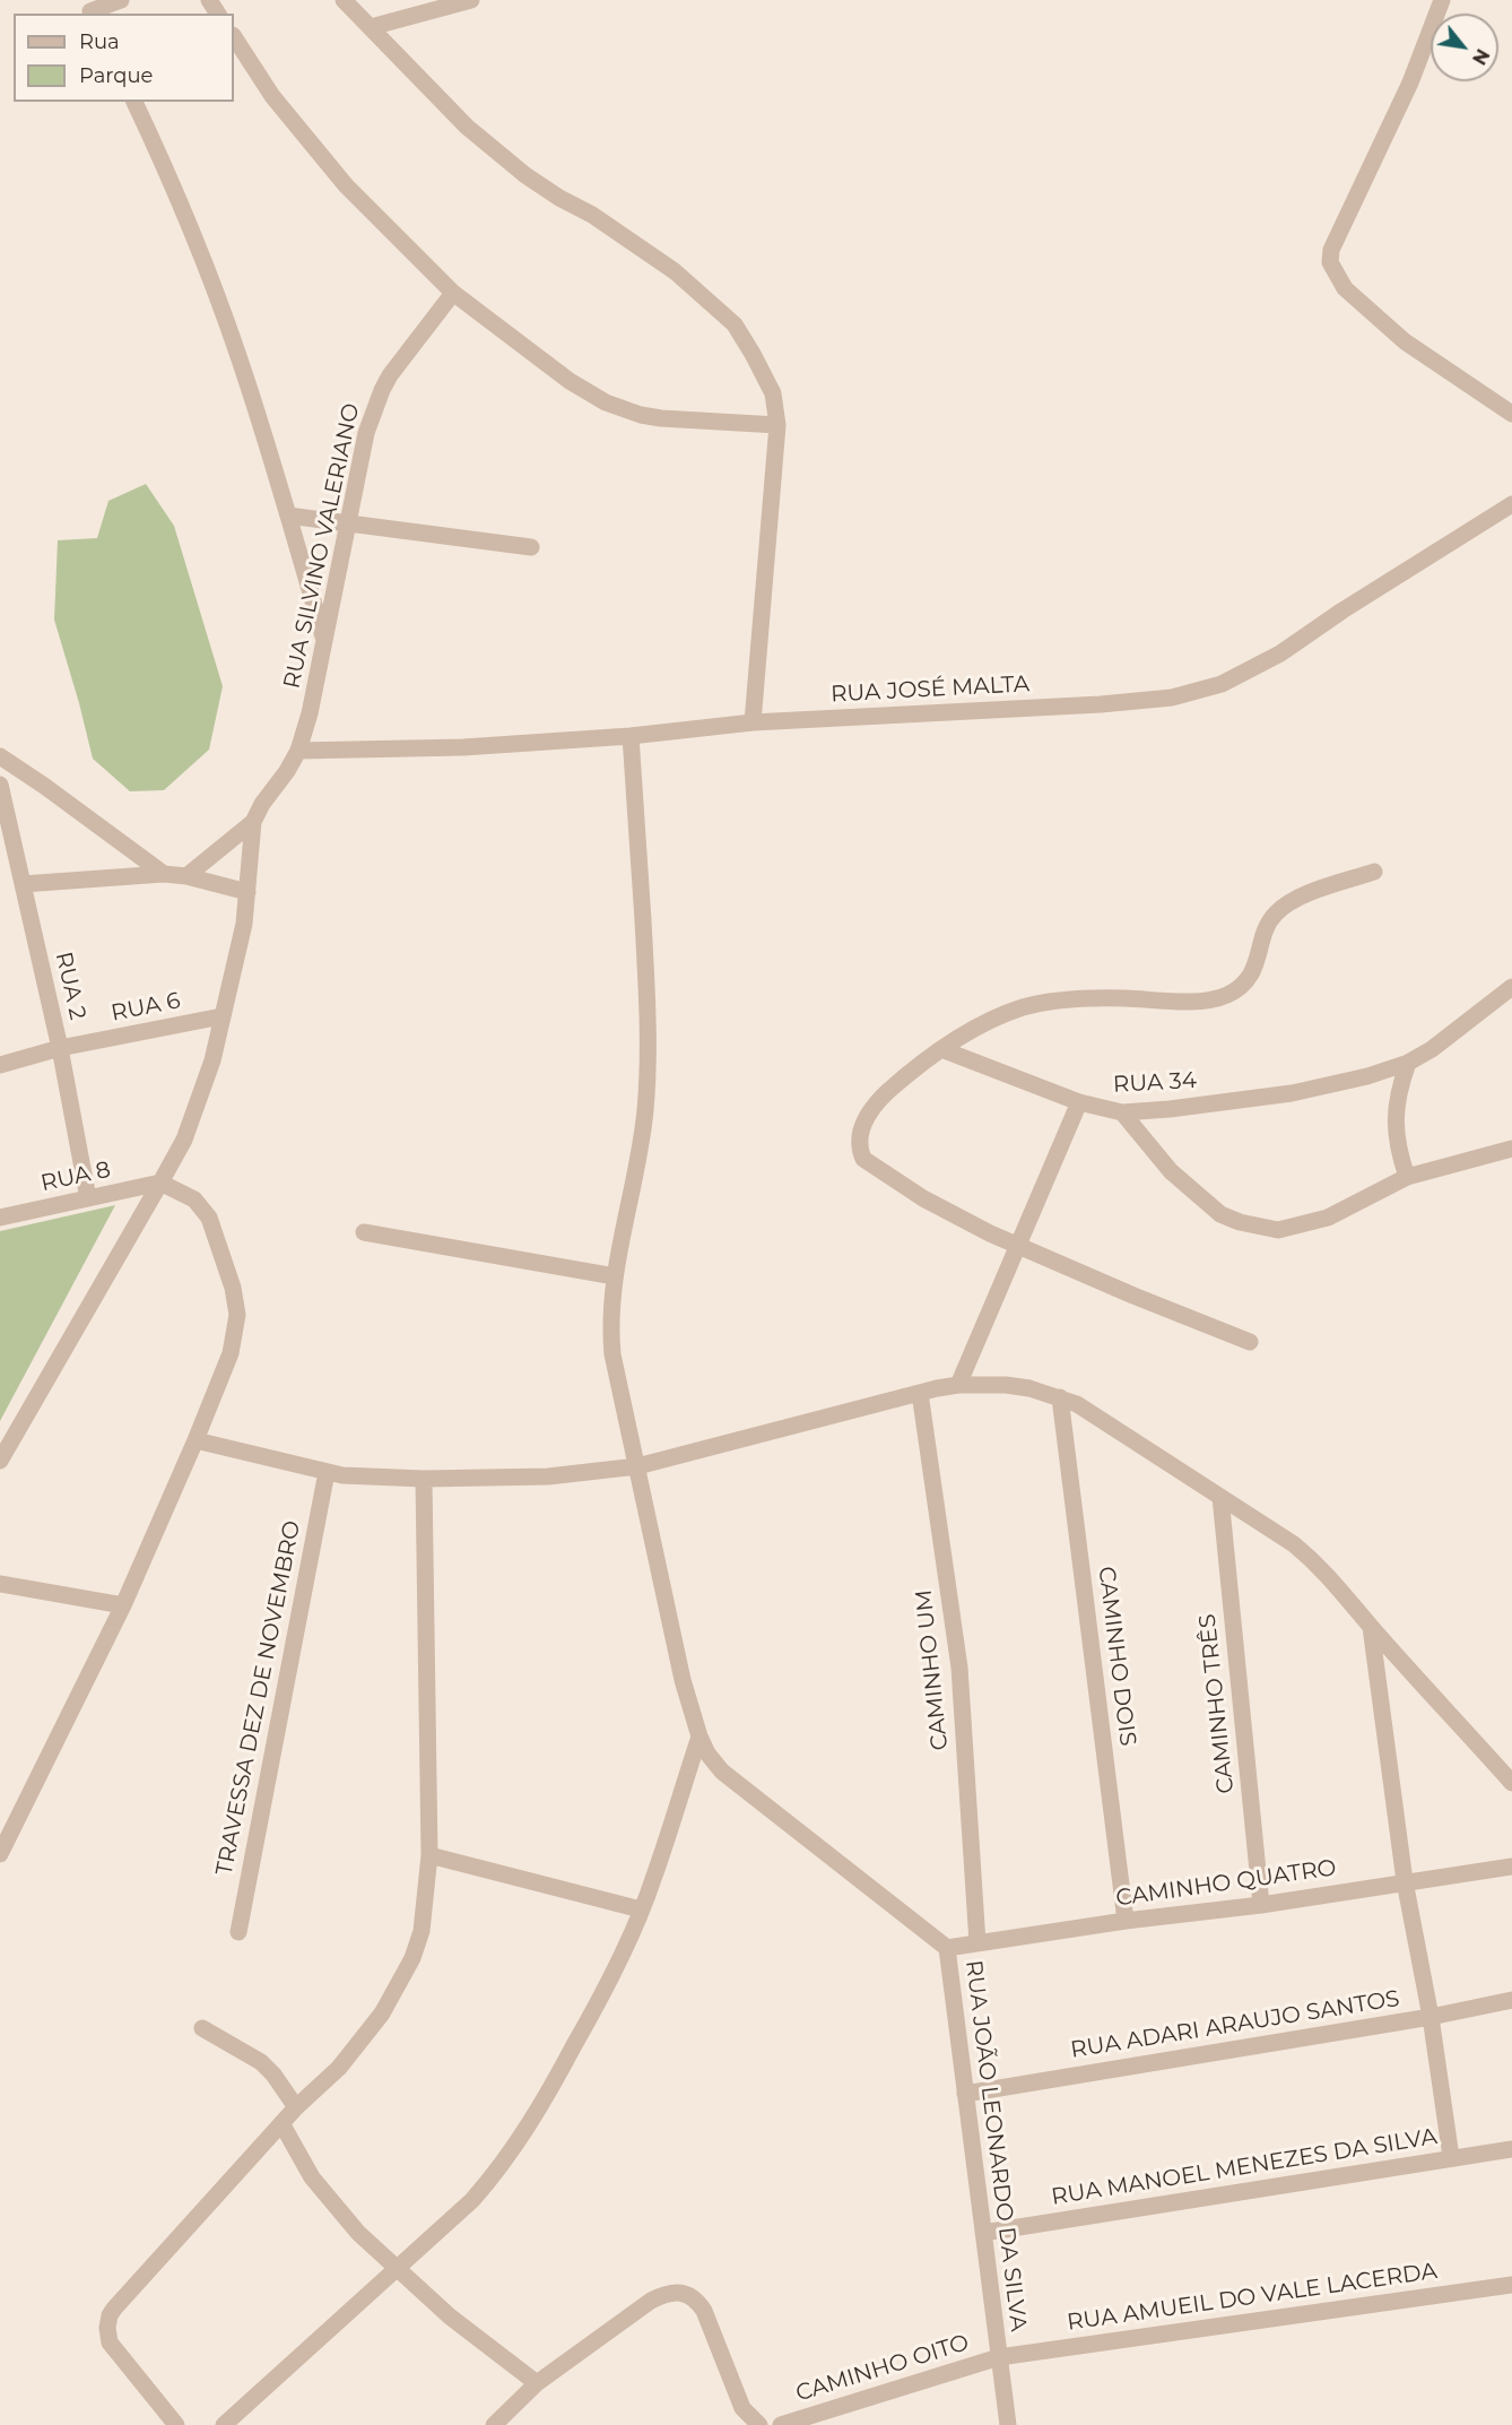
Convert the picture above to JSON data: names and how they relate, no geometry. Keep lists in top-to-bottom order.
{
  "streets": {
    "street": [
      "RUA SILVINO VALERIANO",
      "RUA JOSÉ MALTA",
      "RUA 2",
      "RUA 6",
      "RUA 34",
      "RUA 8",
      "CAMINHO DOIS",
      "CAMINHO UM",
      "TRAVESSA DEZ DE NOVEMBRO",
      "CAMINHO TRÊS",
      "CAMINHO QUATRO",
      "RUA ADARI ARAUJO SANTOS",
      "RUA JOÃO LEONARDO DA SILVA",
      "RUA MANOEL MENEZES DA SILVA",
      "RUA AMUEIL DO VALE LACERDA",
      "CAMINHO OITO"
    ]
  },
  "crossings": [
    ["RUA SILVINO VALERIANO", "RUA JOSÉ MALTA"],
    ["RUA JOSÉ MALTA", "RUA JOÃO LEONARDO DA SILVA"],
    ["RUA 2", "RUA 6"],
    ["RUA 2", "RUA 8"],
    ["CAMINHO DOIS", "CAMINHO QUATRO"],
    ["CAMINHO UM", "CAMINHO QUATRO"],
    ["CAMINHO TRÊS", "CAMINHO QUATRO"],
    ["CAMINHO QUATRO", "RUA JOÃO LEONARDO DA SILVA"],
    ["RUA ADARI ARAUJO SANTOS", "RUA JOÃO LEONARDO DA SILVA"],
    ["RUA JOÃO LEONARDO DA SILVA", "RUA MANOEL MENEZES DA SILVA"],
    ["RUA JOÃO LEONARDO DA SILVA", "RUA AMUEIL DO VALE LACERDA"],
    ["RUA JOÃO LEONARDO DA SILVA", "CAMINHO OITO"],
    ["RUA AMUEIL DO VALE LACERDA", "CAMINHO OITO"]
  ],
  "legend": ["Rua", "Parque"],
  "north": "bottom right"
}
